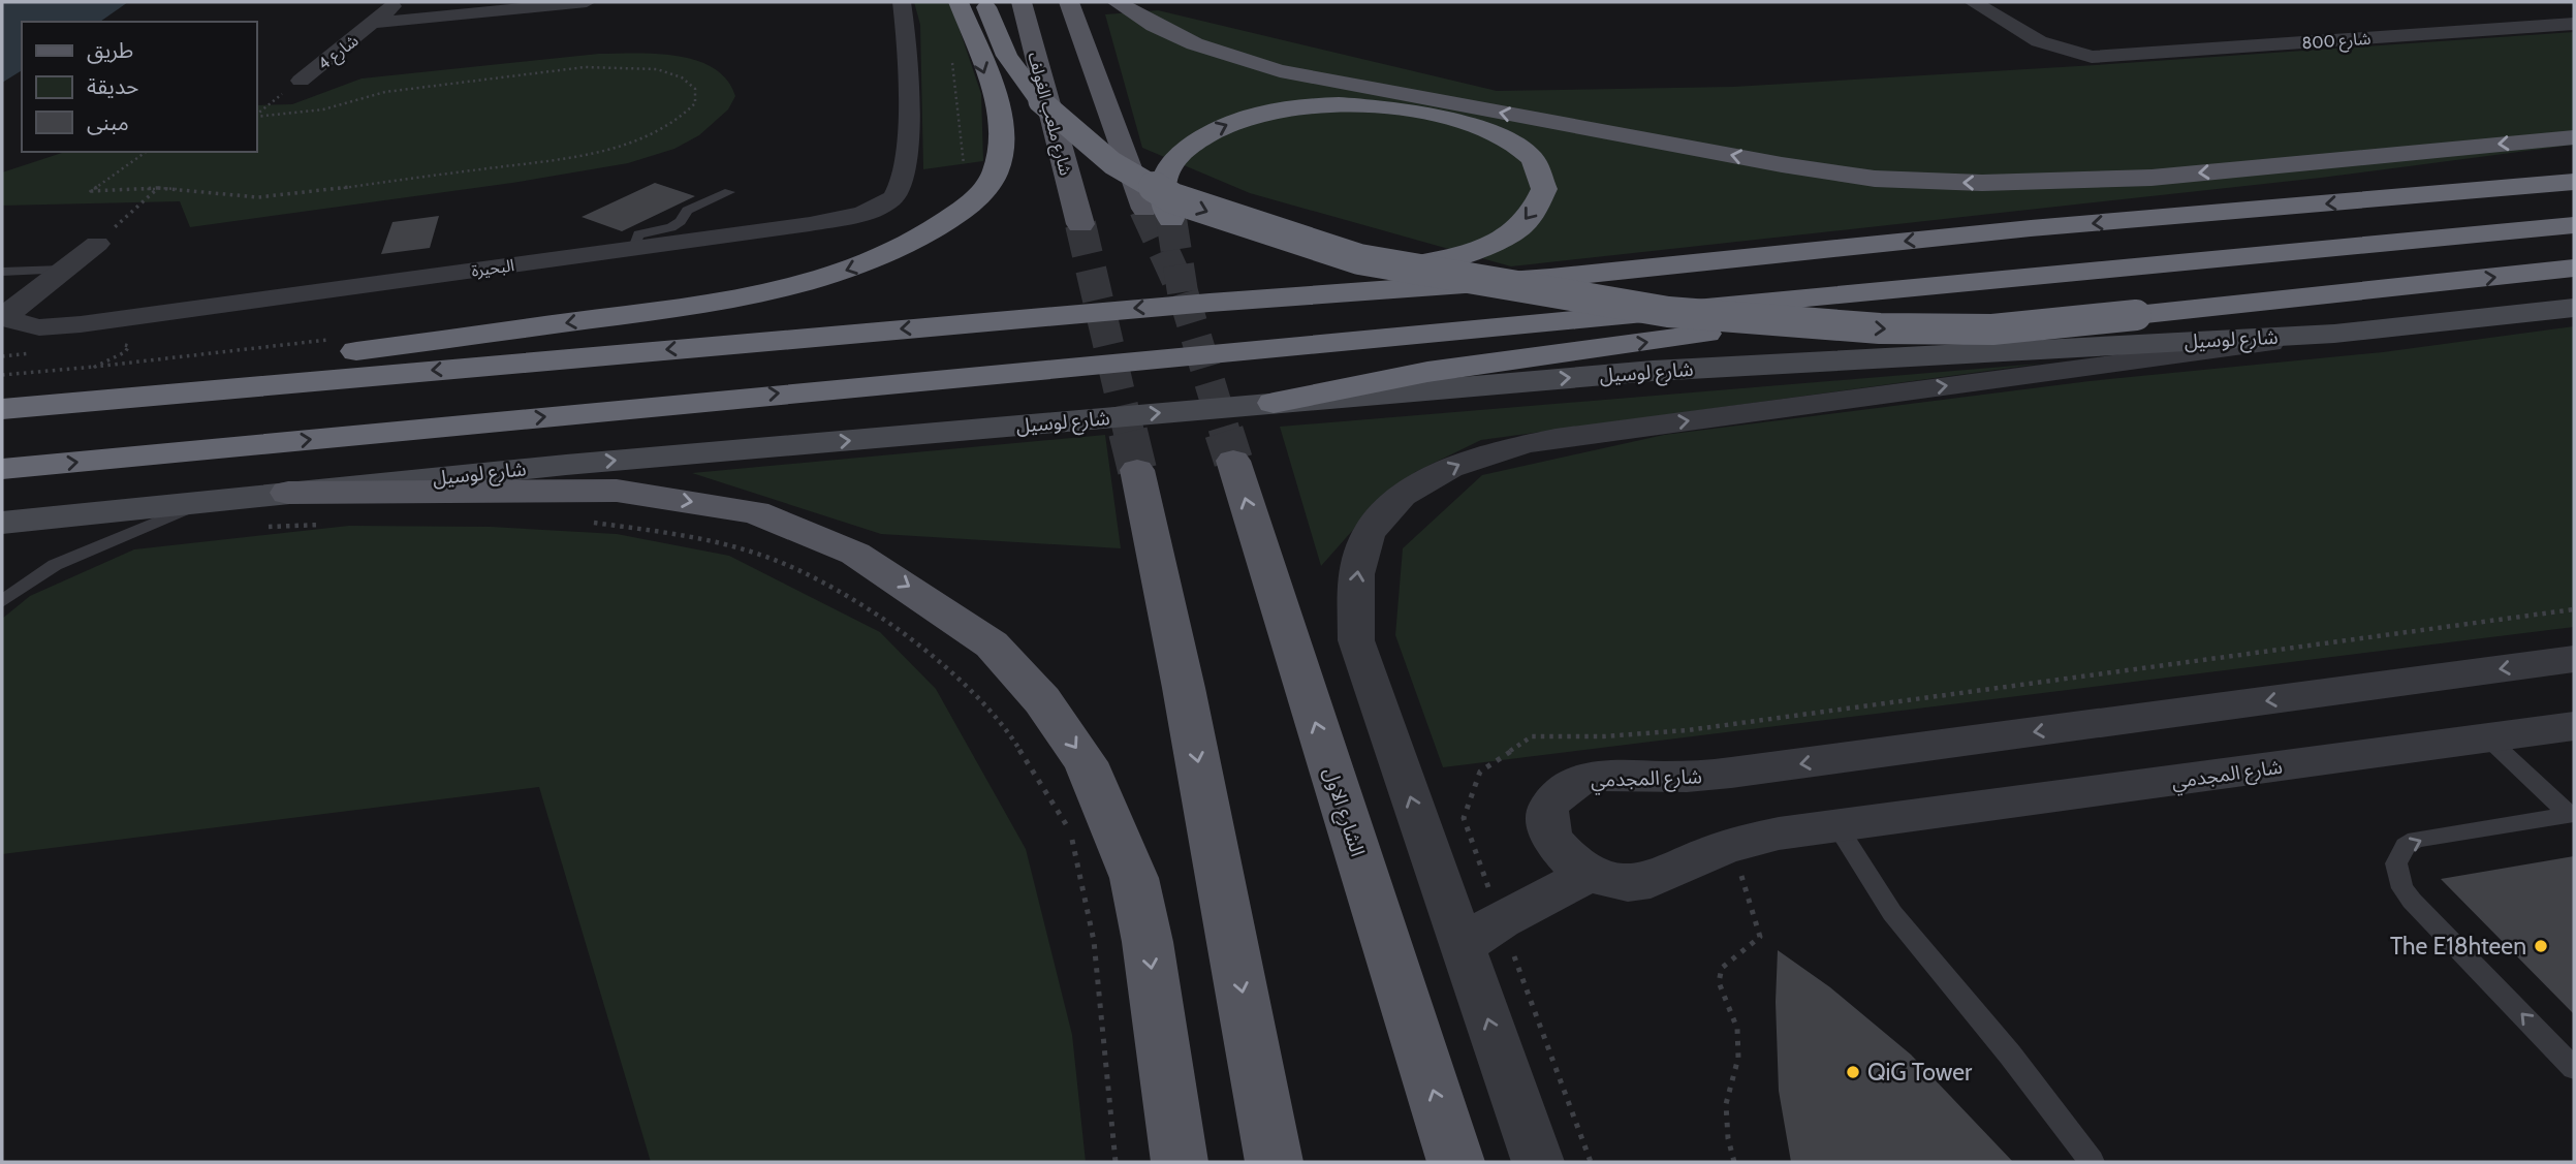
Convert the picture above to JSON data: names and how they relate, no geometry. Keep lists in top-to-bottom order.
{
  "streets": {
    "main road": ["شارع ملعب الغولف", "الشارع الاول"],
    "street": [
      "شارع 800",
      "شارع 4",
      "البحيرة",
      "شارع لوسيل",
      "شارع المجدمي"
    ]
  },
  "one_way": ["شارع لوسيل"],
  "places": ["The E18hteen", "QiG Tower"],
  "legend": ["طريق", "حديقة", "مبنى"]
}
